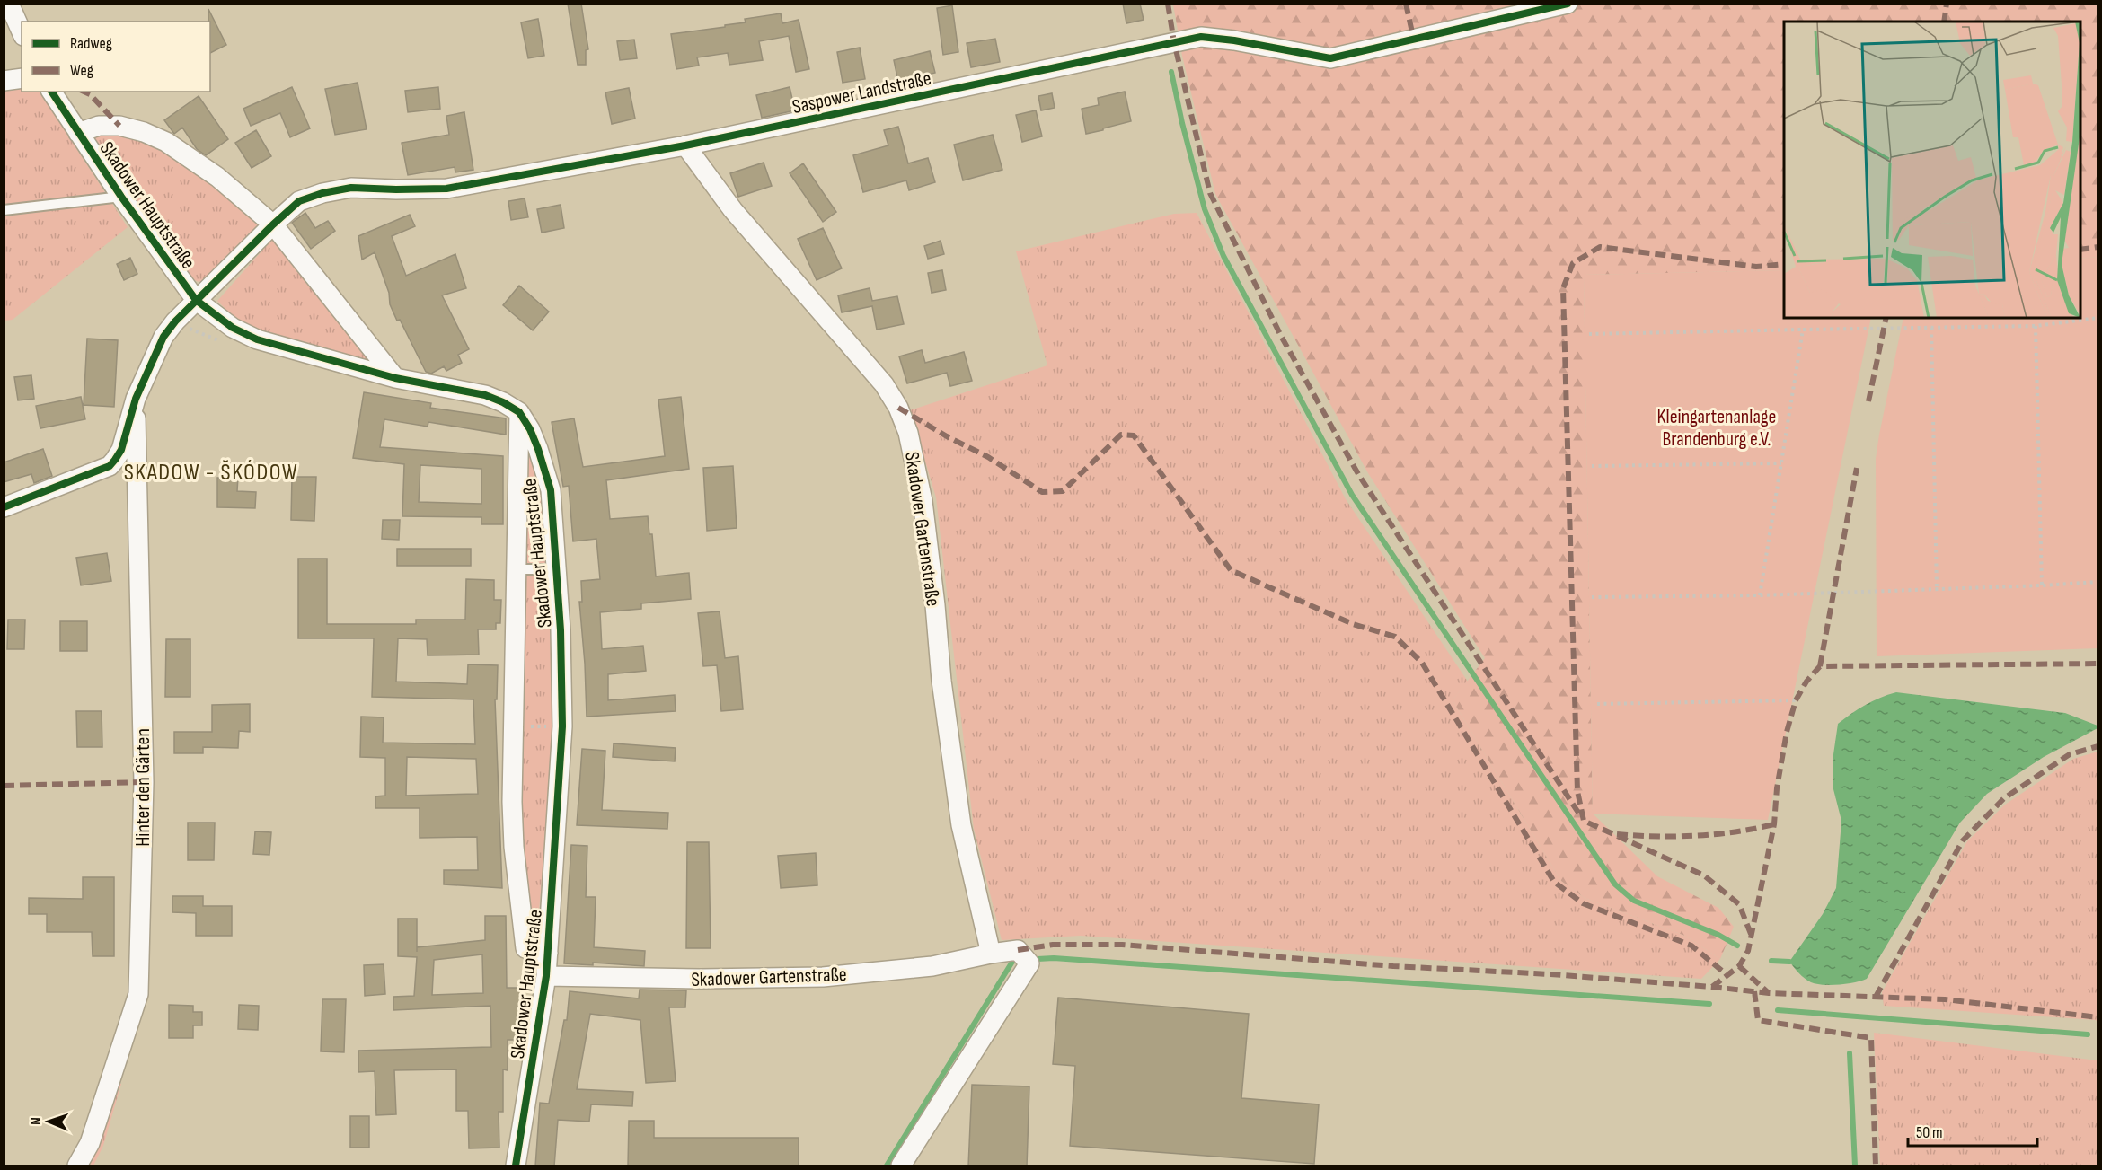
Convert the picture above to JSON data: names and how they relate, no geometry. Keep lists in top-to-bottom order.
{
  "streets": {
    "street": [
      "Saspower Landstraße",
      "Skadower Hauptstraße",
      "Skadower Gartenstraße",
      "Hinter den Gärten"
    ]
  },
  "crossings": [
    ["Saspower Landstraße", "Skadower Hauptstraße"],
    ["Saspower Landstraße", "Skadower Gartenstraße"],
    ["Saspower Landstraße", "Hinter den Gärten"],
    ["Skadower Hauptstraße", "Skadower Gartenstraße"]
  ],
  "districts": ["SKADOW - ŠKÓDOW"],
  "parks": ["Kleingartenanlage Brandenburg e.V."],
  "legend": ["Radweg", "Weg"],
  "scale_bar": "50 m",
  "north": "left"
}
